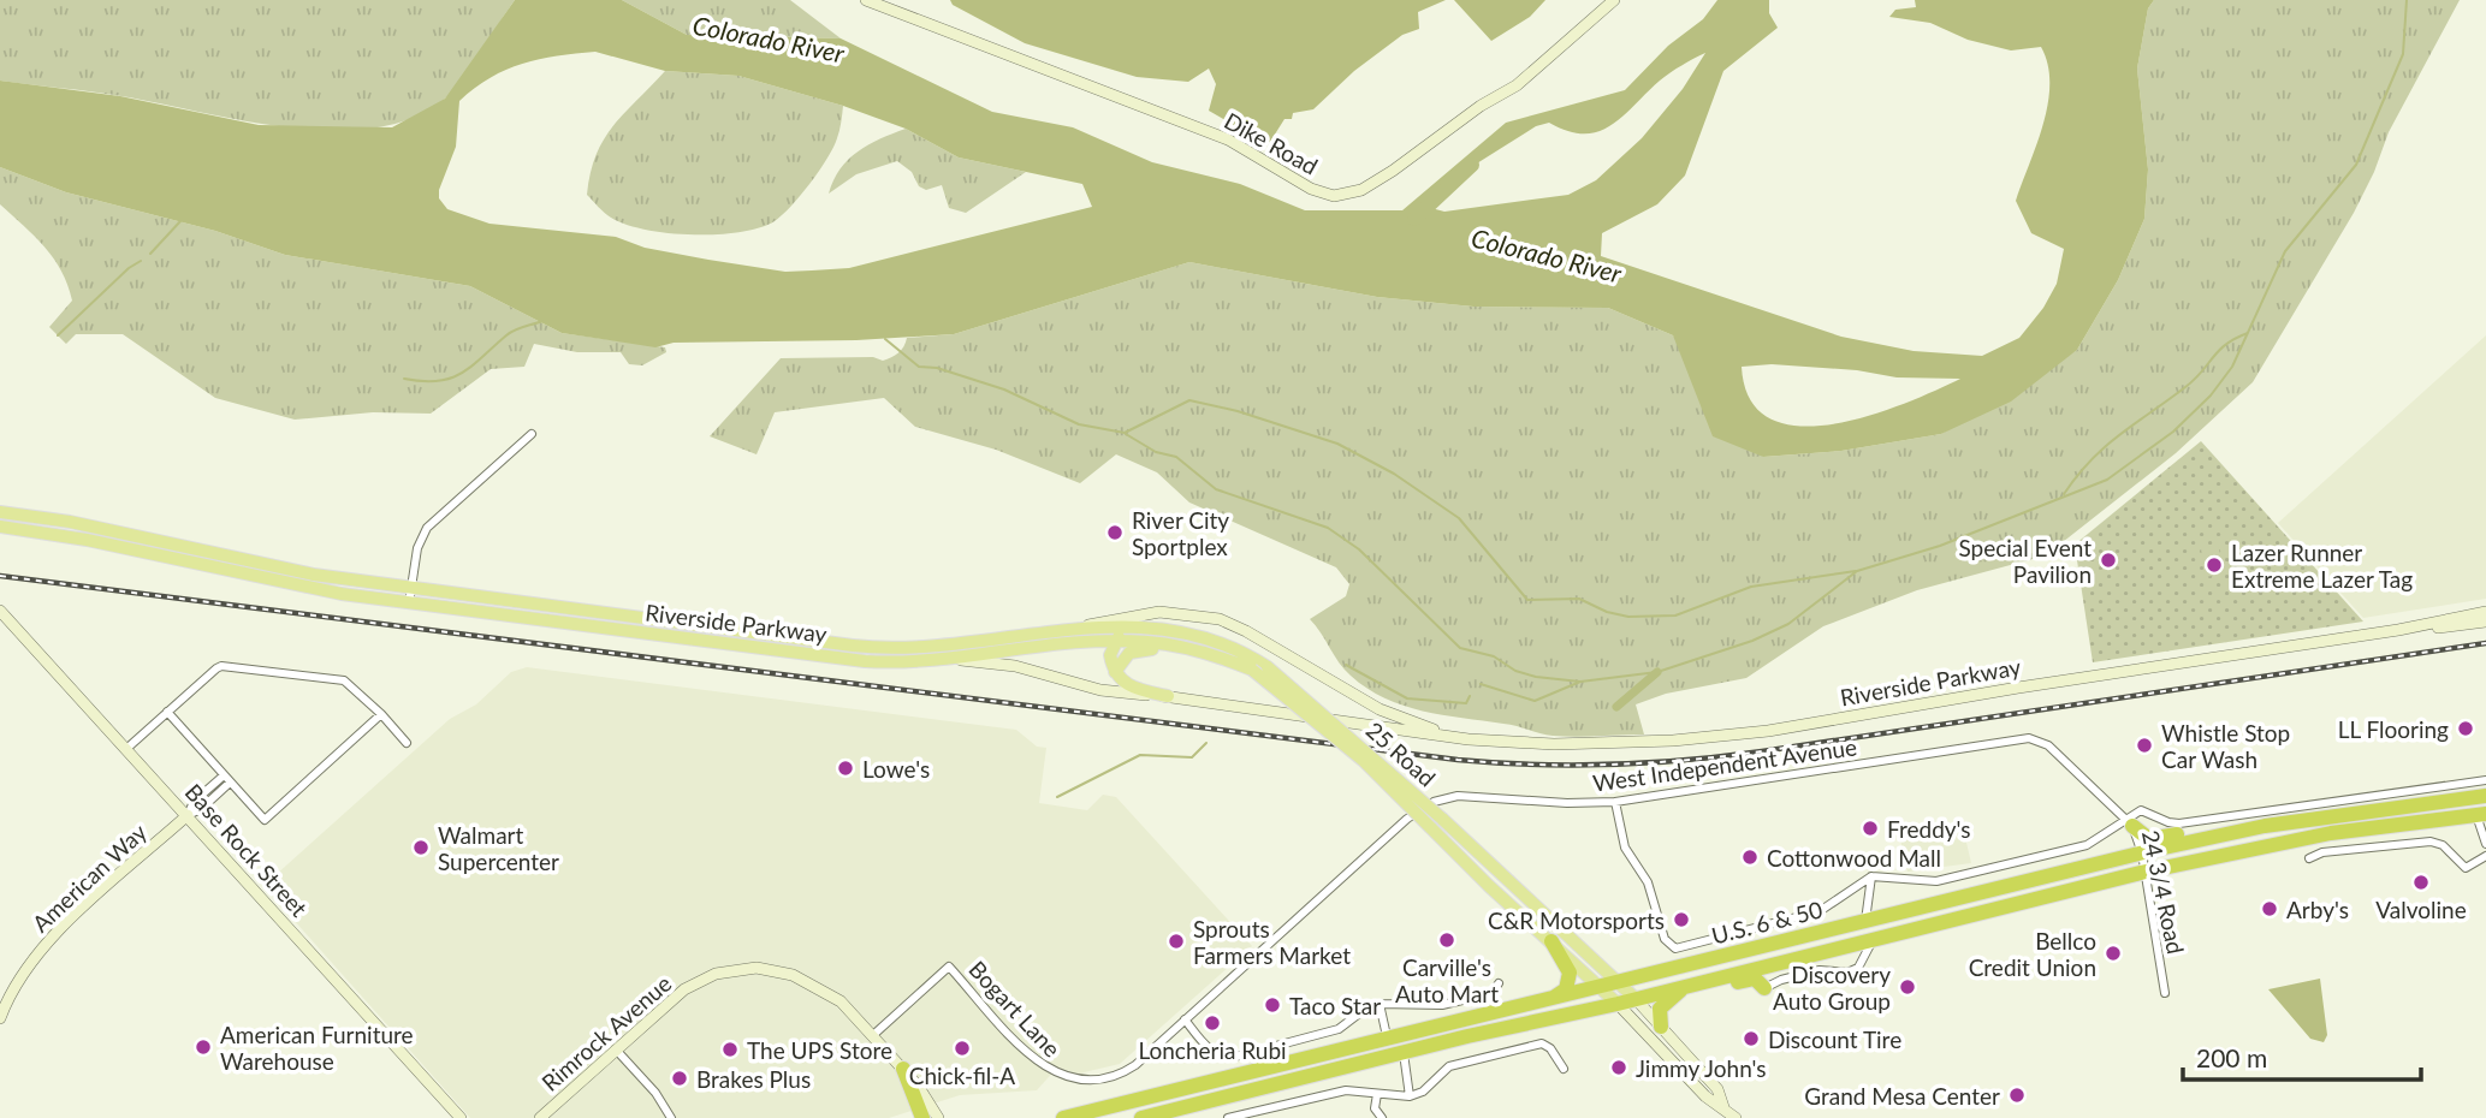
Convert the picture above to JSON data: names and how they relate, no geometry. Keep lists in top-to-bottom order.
{
  "streets": {
    "highway": ["U.S. 6 & 50"],
    "main road": [
      "Dike Road",
      "Riverside Parkway",
      "25 Road",
      "Base Rock Street",
      "American Way",
      "Rimrock Avenue"
    ],
    "street": ["West Independent Avenue", "24 3/4 Road", "Bogart Lane"]
  },
  "crossings": [
    ["Riverside Parkway", "25 Road"],
    ["25 Road", "U.S. 6 & 50"],
    ["West Independent Avenue", "24 3/4 Road"],
    ["West Independent Avenue", "Bogart Lane"],
    ["Base Rock Street", "American Way"],
    ["24 3/4 Road", "U.S. 6 & 50"],
    ["Bogart Lane", "Rimrock Avenue"]
  ],
  "water": ["Colorado River"],
  "places": [
    "River City Sportplex",
    "Special Event Pavilion",
    "Lazer Runner Extreme Lazer Tag",
    "LL Flooring",
    "Whistle Stop Car Wash",
    "Lowe's",
    "Freddy's",
    "Walmart Supercenter",
    "Cottonwood Mall",
    "Valvoline",
    "Arby's",
    "C&R Motorsports",
    "Carville's Auto Mart",
    "Sprouts Farmers Market",
    "Bellco Credit Union",
    "Discovery Auto Group",
    "Taco Star",
    "Loncheria Rubi",
    "Discount Tire",
    "American Furniture Warehouse",
    "Chick-fil-A",
    "The UPS Store",
    "Jimmy John's",
    "Brakes Plus",
    "Grand Mesa Center"
  ],
  "scale_bar": "200 m"
}
